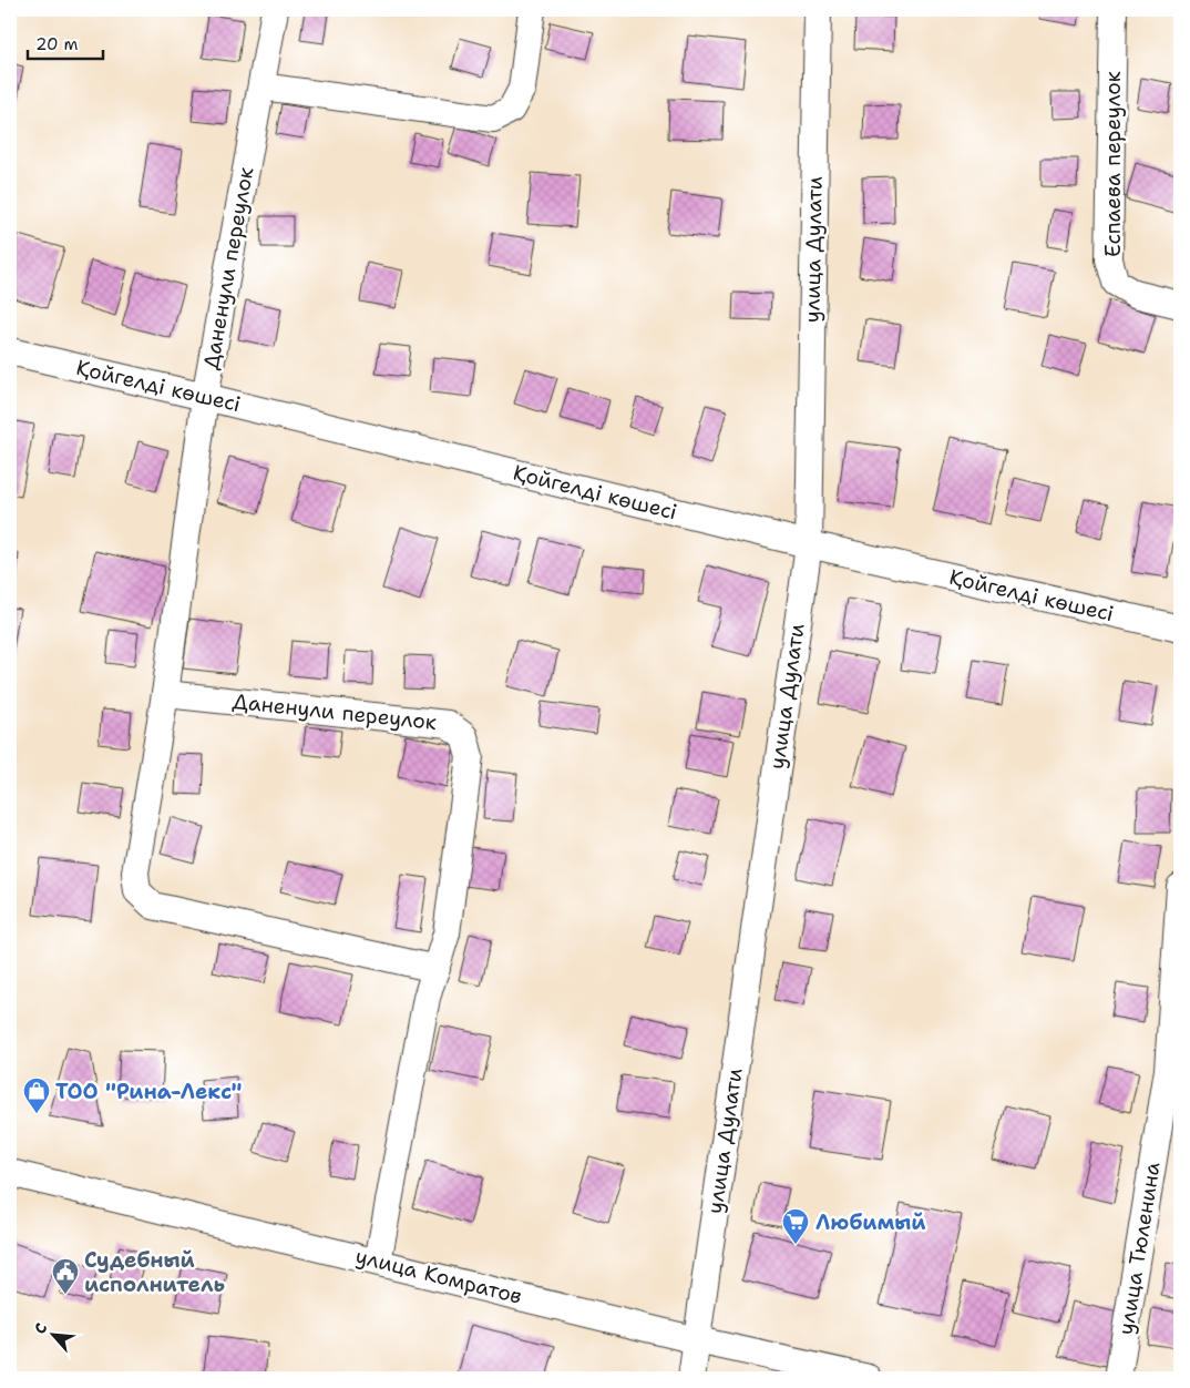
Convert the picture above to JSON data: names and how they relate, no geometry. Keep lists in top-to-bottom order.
{
  "streets": {
    "street": [
      "Еспаева переулок",
      "улица Дулати",
      "Даненули переулок",
      "Қойгелді көшесі",
      "улица Тюленина",
      "улица Комратов"
    ]
  },
  "crossings": [
    ["улица Дулати", "Қойгелді көшесі"],
    ["улица Дулати", "улица Комратов"],
    ["Даненули переулок", "Қойгелді көшесі"],
    ["Даненули переулок", "улица Комратов"]
  ],
  "places": {
    "shop": ["ТОО \"Рина-Лекс\""],
    "supermarket": ["Любимый"],
    "public building": ["Судебный исполнитель"]
  },
  "scale_bar": "20 m",
  "north": "top left"
}
